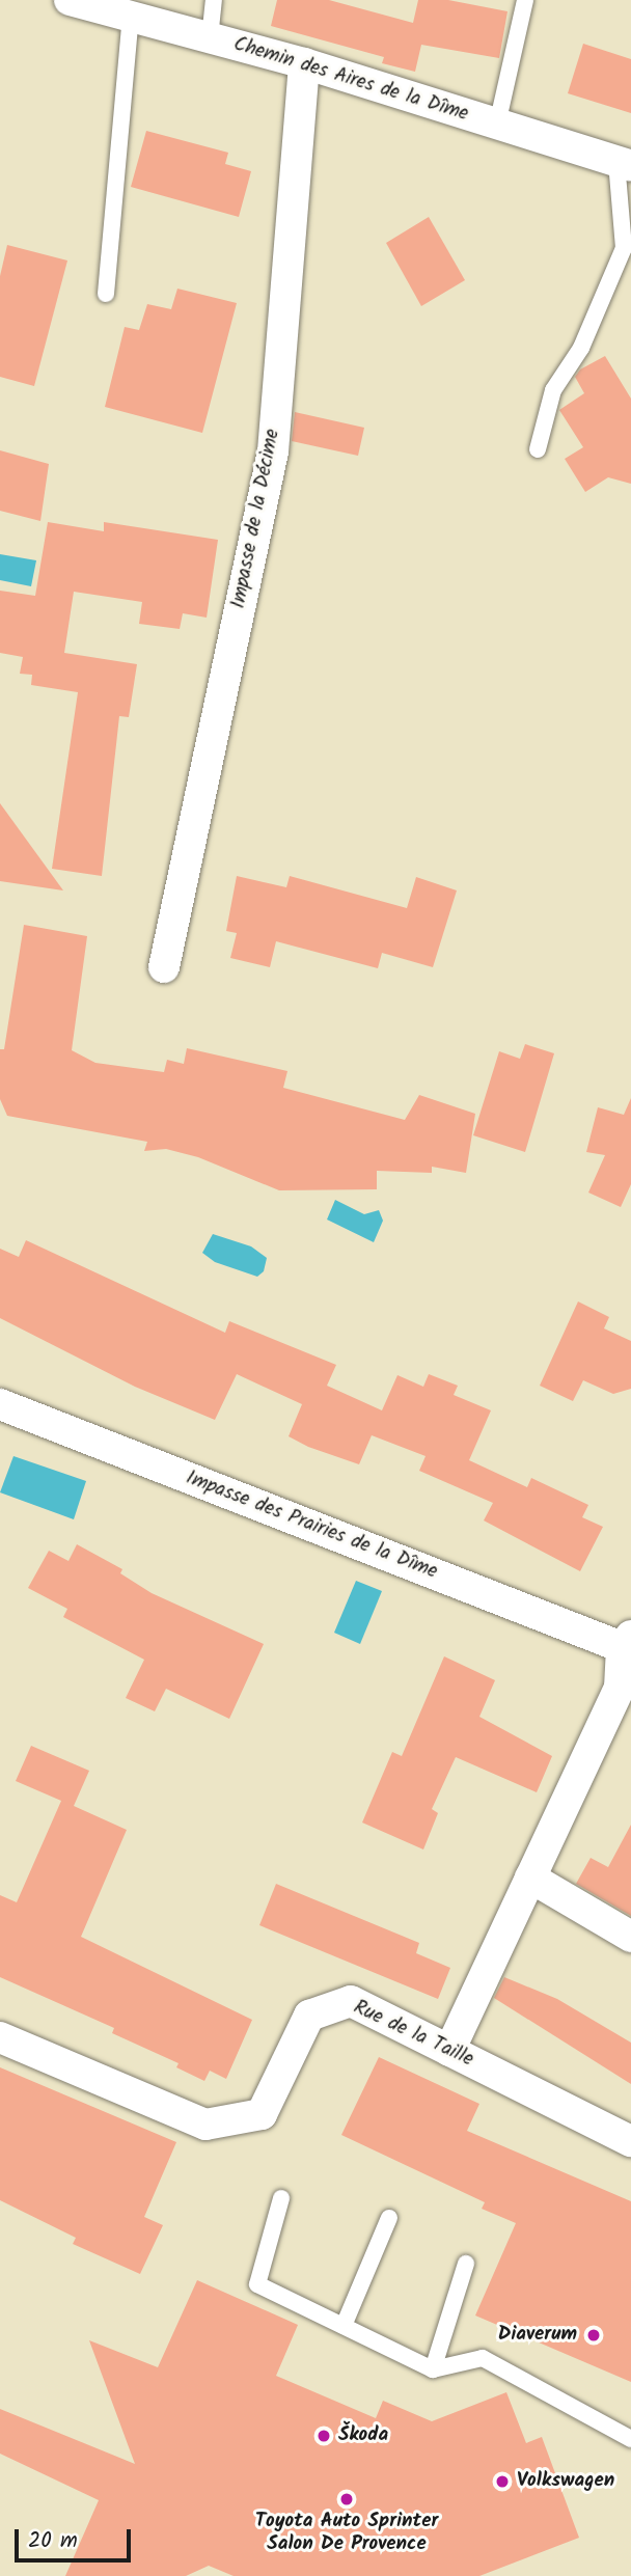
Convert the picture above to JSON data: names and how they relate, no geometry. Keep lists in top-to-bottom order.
{
  "streets": {
    "street": [
      "Chemin des Aires de la Dîme",
      "Impasse de la Décime",
      "Impasse des Prairies de la Dîme",
      "Rue de la Taille"
    ]
  },
  "crossings": [
    ["Chemin des Aires de la Dîme", "Impasse de la Décime"]
  ],
  "places": [
    "Diaverum",
    "Škoda",
    "Volkswagen",
    "Toyota Auto Sprinter Salon De Provence"
  ],
  "scale_bar": "20 m"
}
